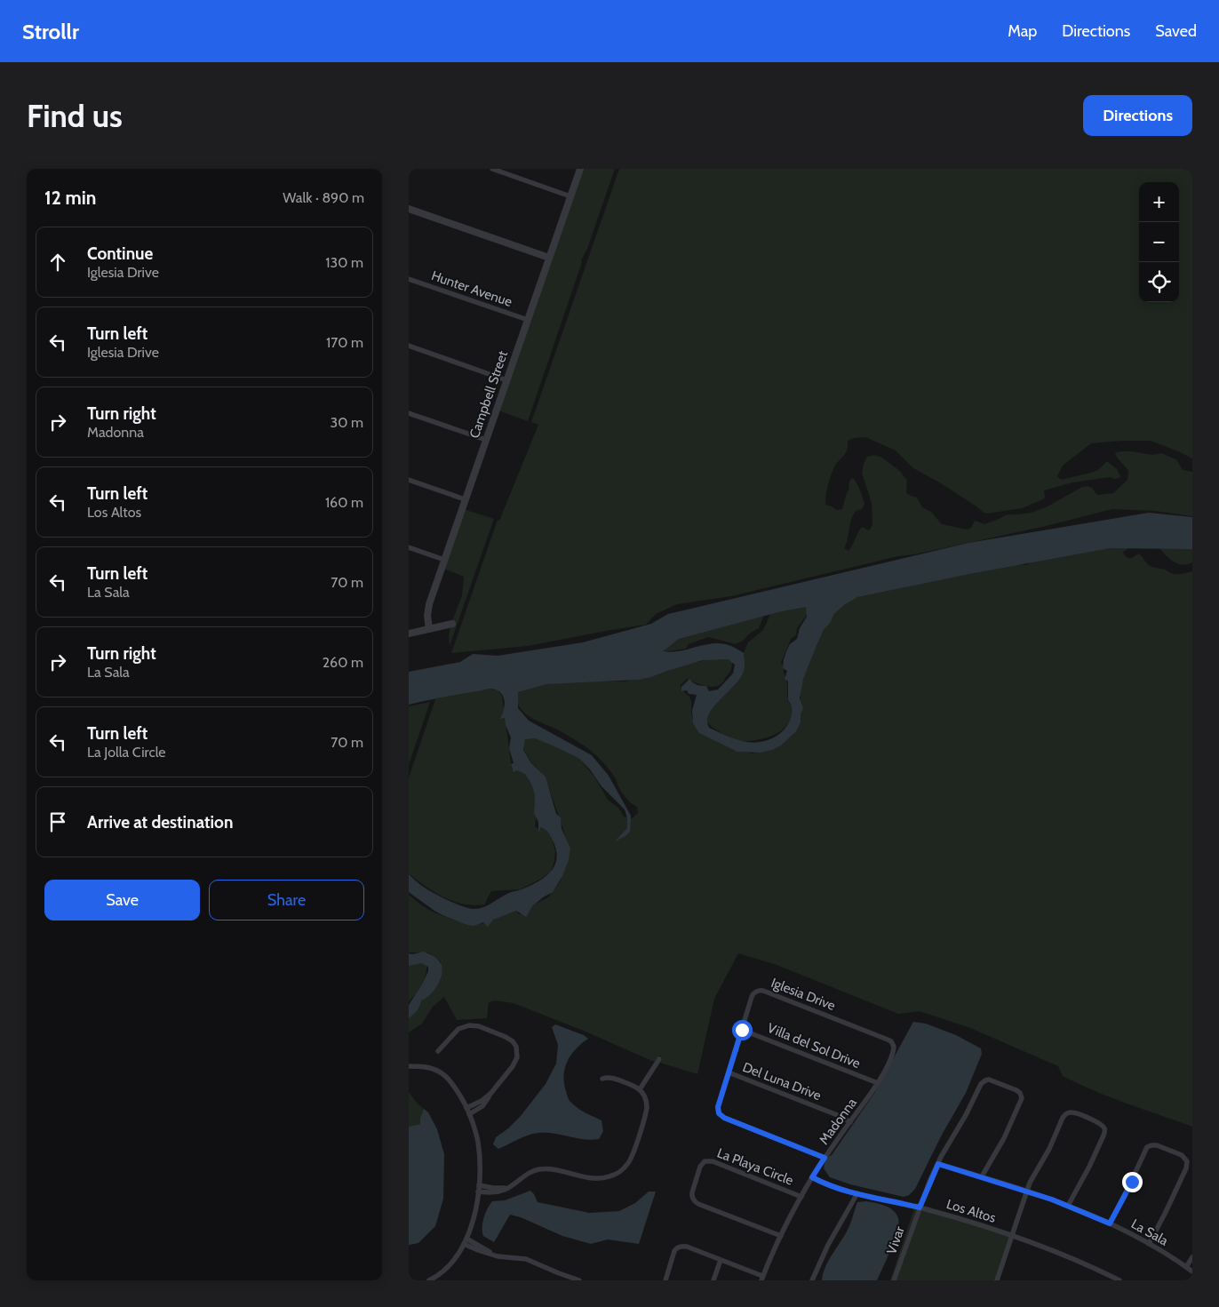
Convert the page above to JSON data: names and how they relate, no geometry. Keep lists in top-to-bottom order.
{
  "streets": {
    "street": [
      "Hunter Avenue",
      "Campbell Street",
      "Iglesia Drive",
      "Villa del Sol Drive",
      "Del Luna Drive",
      "Madonna",
      "La Playa Circle",
      "Los Altos",
      "La Sala",
      "Vivar"
    ]
  },
  "crossings": [
    ["Hunter Avenue", "Campbell Street"],
    ["Iglesia Drive", "Villa del Sol Drive"],
    ["Iglesia Drive", "Del Luna Drive"],
    ["Iglesia Drive", "Madonna"],
    ["Villa del Sol Drive", "Madonna"],
    ["Del Luna Drive", "Madonna"],
    ["Madonna", "La Playa Circle"],
    ["Madonna", "Los Altos"],
    ["Los Altos", "Vivar"]
  ],
  "page": {
    "header": "Strollr",
    "nav": ["Map", "Directions", "Saved"],
    "buttons": [
      "Directions",
      ["Save", "Share"]
    ],
    "title": "Find us",
    "heading": ["12 min", "Walk · 890 m"],
    "map_buttons": ["+", "−"],
    "list": [
      ["Continue", "Iglesia Drive", "130 m"],
      ["Turn left", "Iglesia Drive", "170 m"],
      ["Turn right", "Madonna", "30 m"],
      ["Turn left", "Los Altos", "160 m"],
      ["Turn left", "La Sala", "70 m"],
      ["Turn right", "La Sala", "260 m"],
      ["Turn left", "La Jolla Circle", "70 m"],
      "Arrive at destination"
    ]
  }
}
